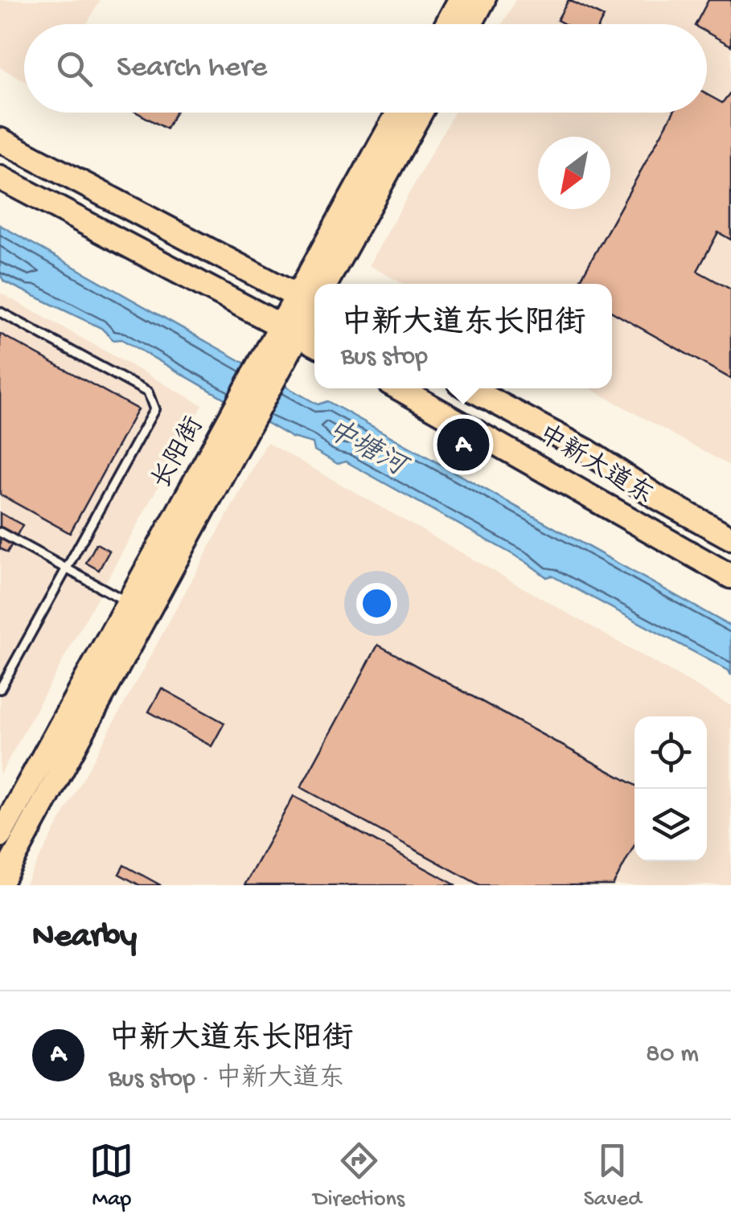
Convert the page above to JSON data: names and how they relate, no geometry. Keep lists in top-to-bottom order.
{
  "streets": {
    "main road": ["长阳街", "中新大道东"]
  },
  "water": ["中塘河"],
  "north": "bottom left",
  "page": {
    "search": "Search here",
    "popup": ["中新大道东长阳街", "Bus stop"],
    "pins": "A",
    "heading": "Nearby",
    "list": [
      {
        "mark": "A",
        "name": "中新大道东长阳街",
        "note": "Bus stop · 中新大道东",
        "value": "80 m"
      }
    ],
    "nav": ["Map", "Directions", "Saved"]
  }
}
